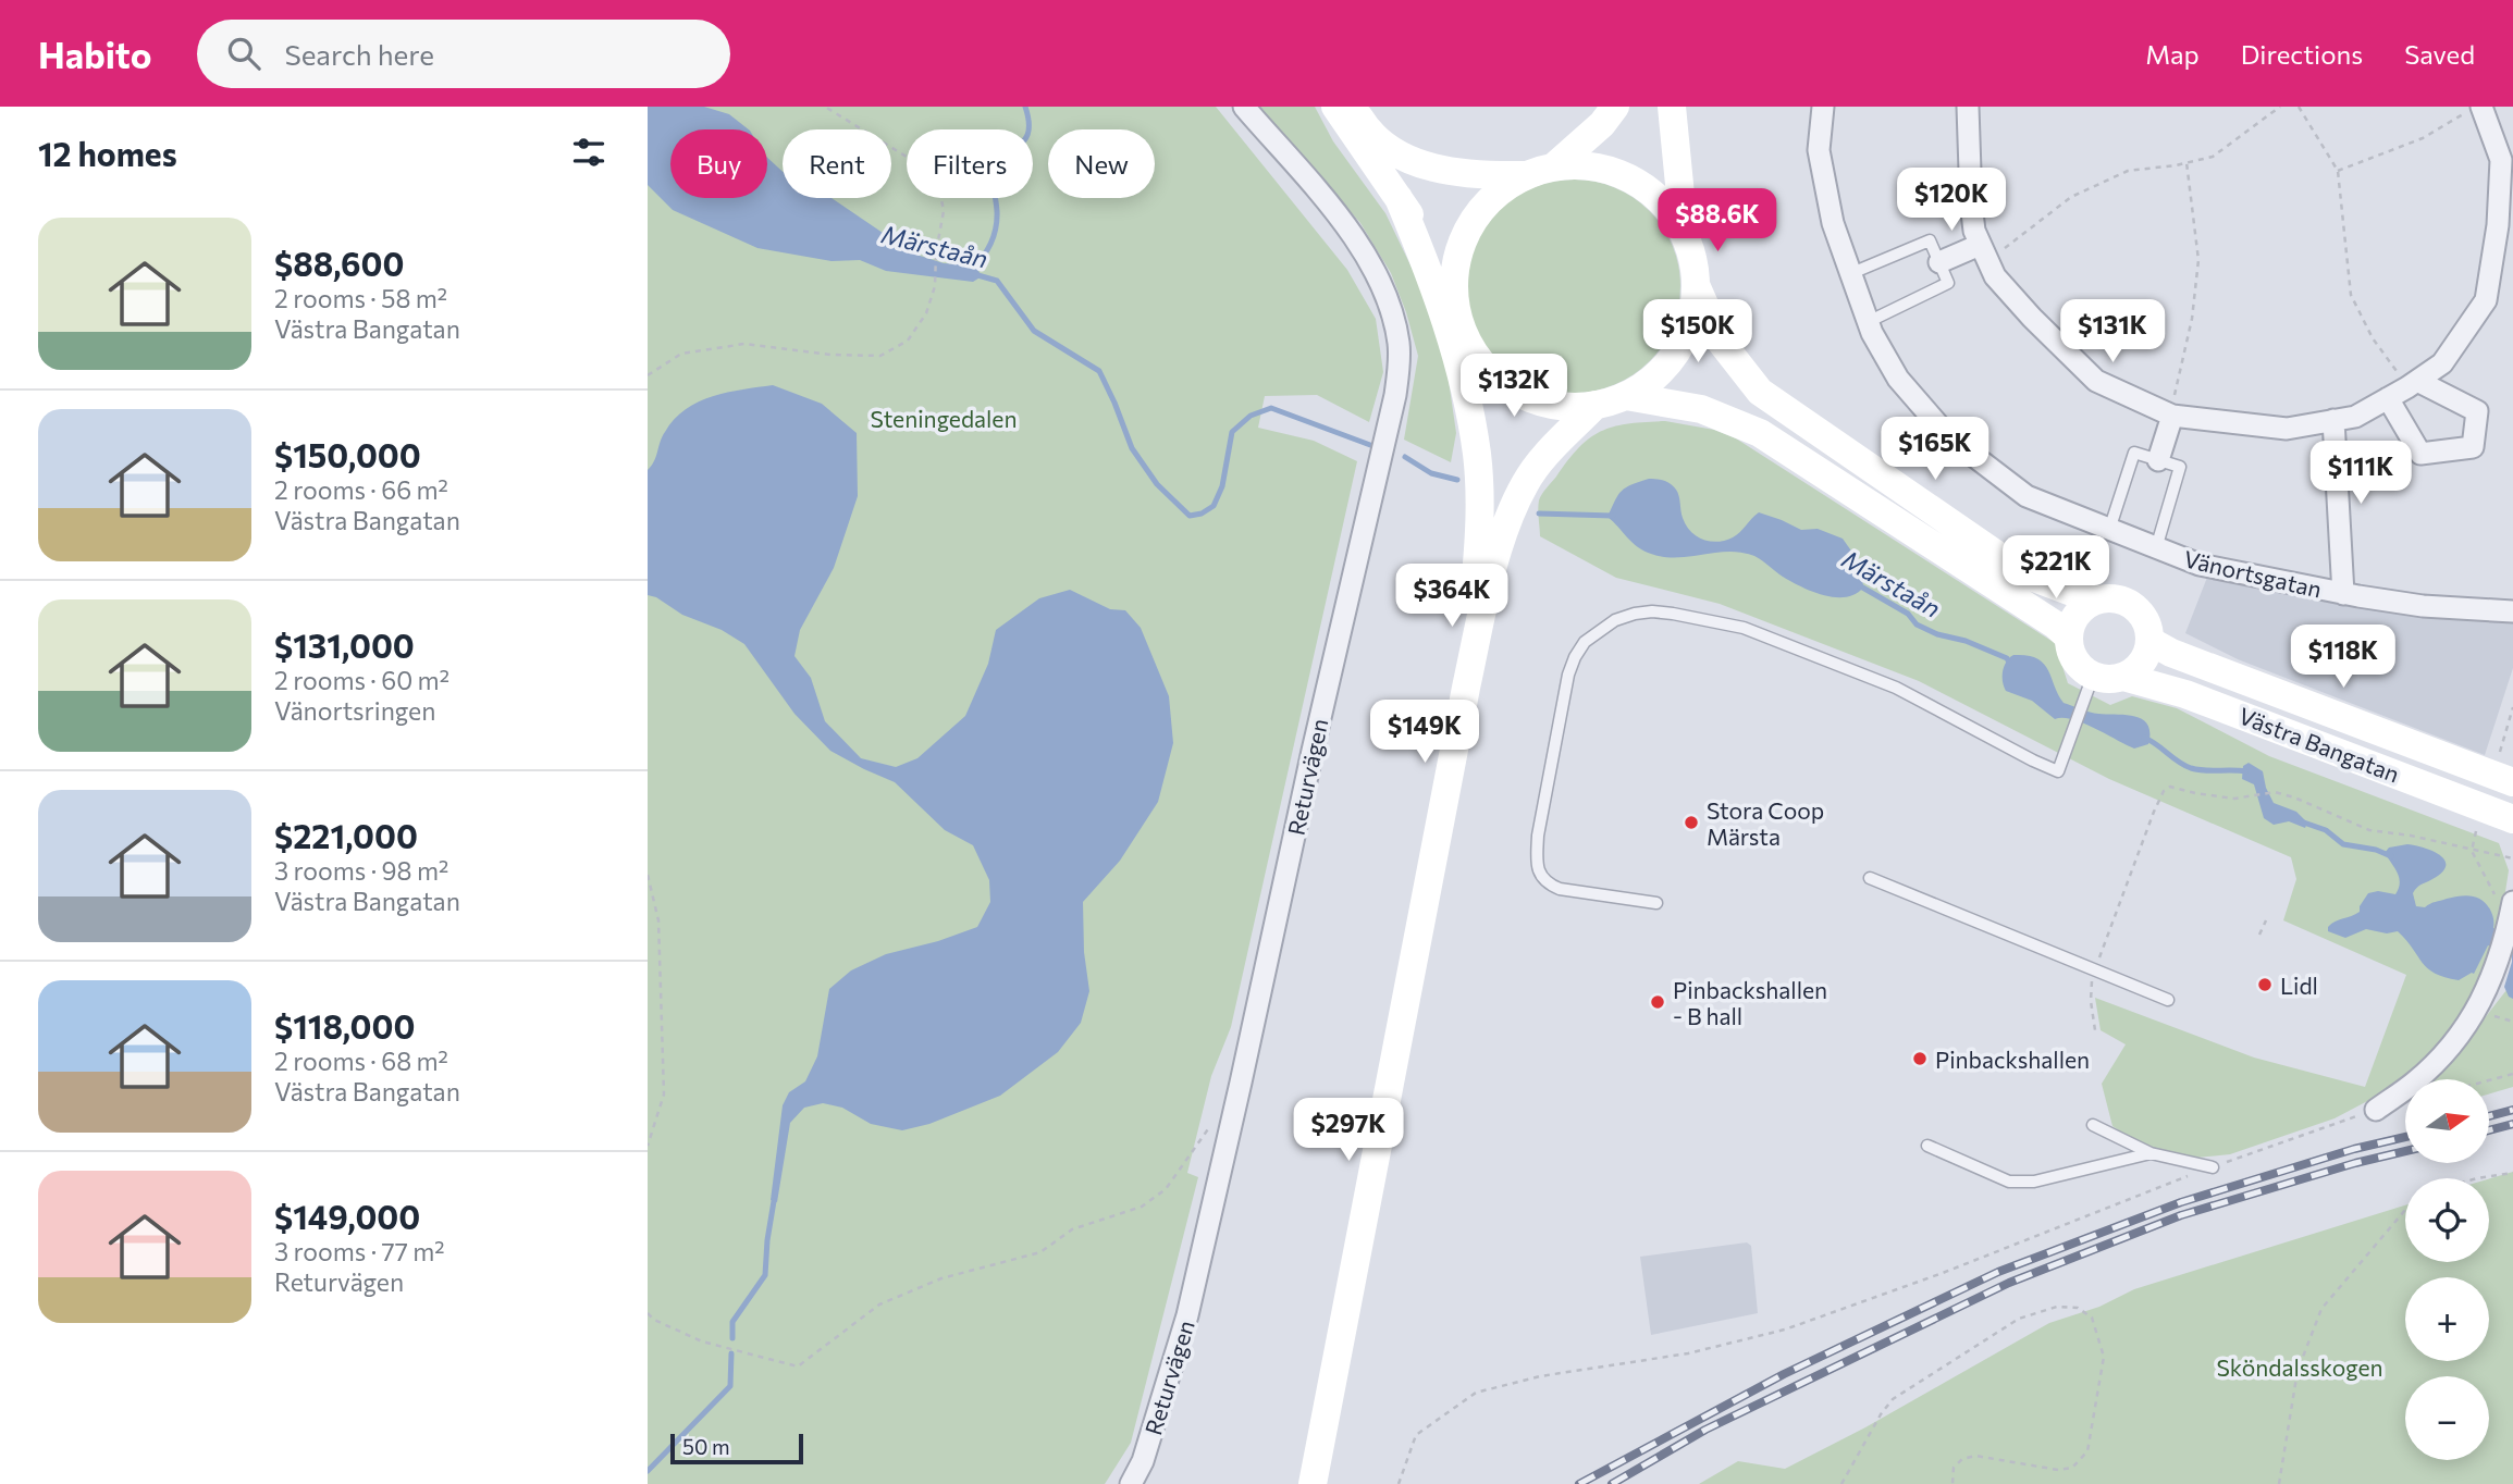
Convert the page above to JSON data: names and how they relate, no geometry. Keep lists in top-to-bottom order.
{
  "streets": {
    "street": ["Vänortsgatan", "Västra Bangatan", "Returvägen"]
  },
  "water": ["Märstaån"],
  "parks": ["Steningedalen", "Sköndalsskogen"],
  "places": [
    "Stora Coop Märsta",
    "Lidl",
    "Pinbackshallen - B hall",
    "Pinbackshallen"
  ],
  "scale_bar": "50 m",
  "north": "right",
  "page": {
    "header": "Habito",
    "search": "Search here",
    "nav": ["Map", "Directions", "Saved"],
    "heading": "12 homes",
    "chip": [
      "Buy",
      "Rent",
      "Filters",
      "New"
    ],
    "price": [
      "$120K",
      "$88.6K",
      "$150K",
      "$131K",
      "$132K",
      "$165K",
      "$111K",
      "$221K",
      "$364K",
      "$118K",
      "$149K",
      "$297K"
    ],
    "list": [
      {
        "name": "$88,600",
        "note": "2 rooms · 58 m² · Västra Bangatan"
      },
      {
        "name": "$150,000",
        "note": "2 rooms · 66 m² · Västra Bangatan"
      },
      {
        "name": "$131,000",
        "note": "2 rooms · 60 m² · Vänortsringen"
      },
      {
        "name": "$221,000",
        "note": "3 rooms · 98 m² · Västra Bangatan"
      },
      {
        "name": "$118,000",
        "note": "2 rooms · 68 m² · Västra Bangatan"
      },
      {
        "name": "$149,000",
        "note": "3 rooms · 77 m² · Returvägen"
      }
    ],
    "map_buttons": ["+", "−"],
    "scale": "50 m"
  }
}
